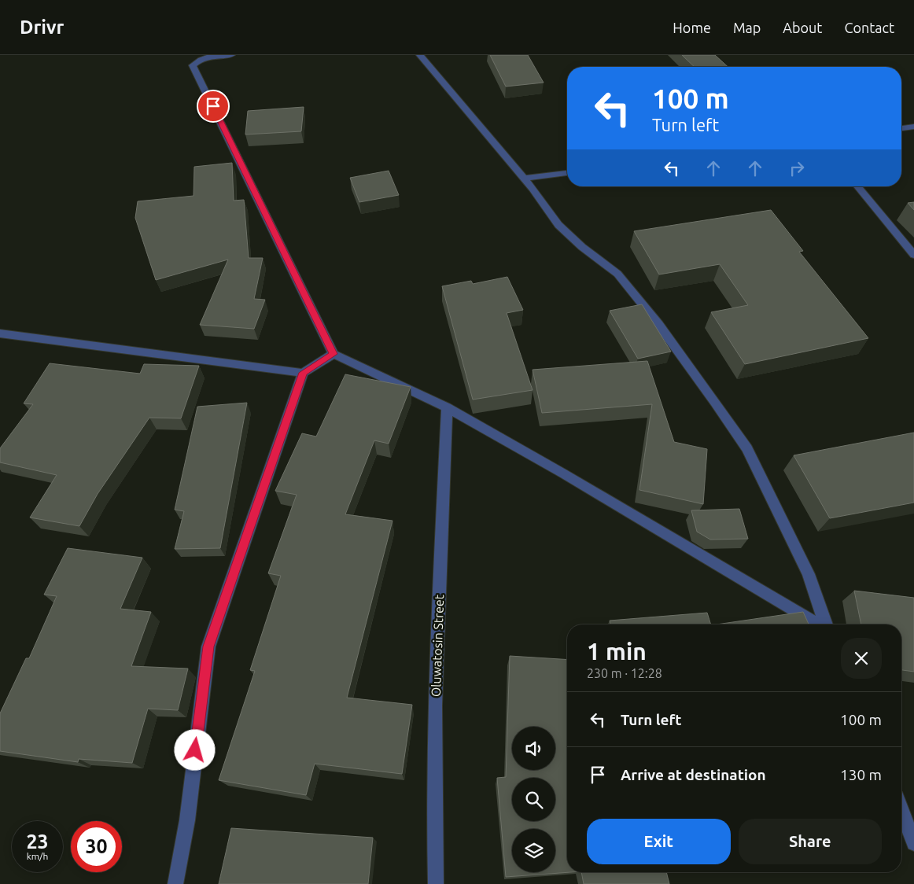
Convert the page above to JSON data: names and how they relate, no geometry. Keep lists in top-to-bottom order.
{
  "streets": {
    "street": ["Oluwatosin Street"]
  },
  "page": {
    "header": "Drivr",
    "nav": [
      "Home",
      "Map",
      "About",
      "Contact"
    ],
    "turn": ["100 m", "Turn left"],
    "heading": ["1 min", "230 m · 12:28"],
    "list": [
      {
        "name": "Turn left",
        "value": "100 m"
      },
      {
        "name": "Arrive at destination",
        "value": "130 m"
      }
    ],
    "buttons": ["Exit", "Share"],
    "speed": "23 km/h",
    "limit": "30"
  }
}
